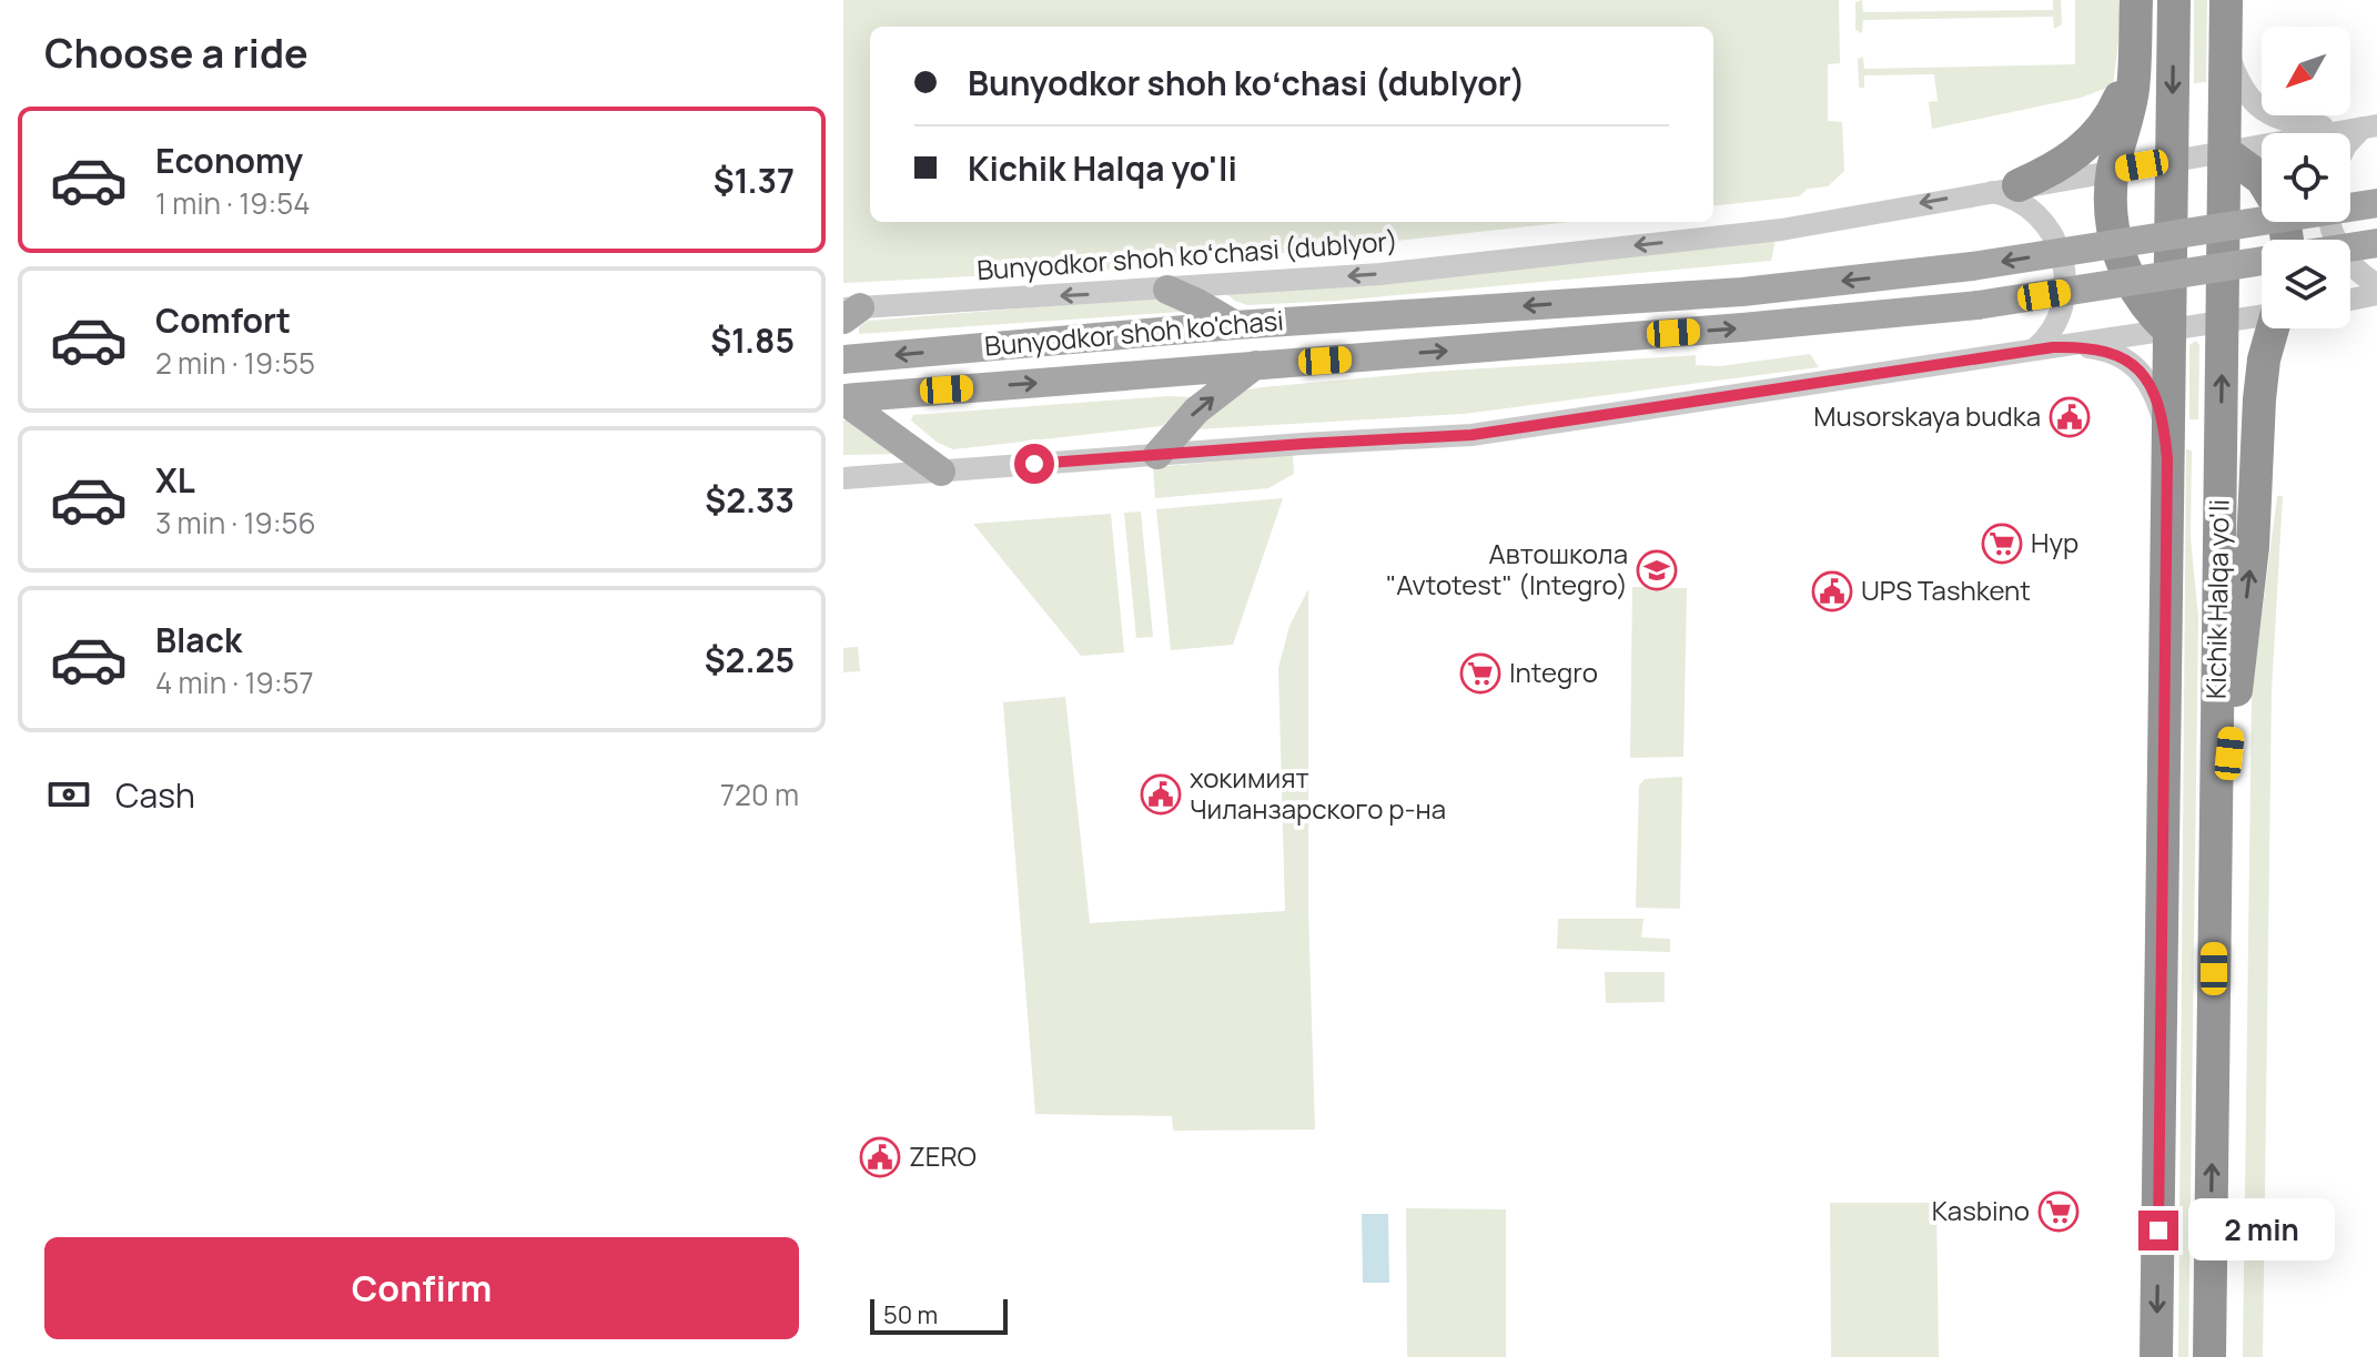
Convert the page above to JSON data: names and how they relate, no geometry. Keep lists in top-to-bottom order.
{
  "streets": {
    "highway": ["Kichik Halqa yo'li"],
    "main road": ["Bunyodkor shoh ko'chasi"],
    "street": ["Bunyodkor shoh koʻchasi (dublyor)"]
  },
  "crossings": [
    ["Bunyodkor shoh koʻchasi (dublyor)", "Kichik Halqa yo'li"]
  ],
  "places": {
    "public building": [
      "Musorskaya budka",
      "UPS Tashkent",
      "хокимият Чиланзарского р-на",
      "ZERO"
    ],
    "supermarket": ["Нур", "Integro", "Kasbino"],
    "school or university": ["Автошкола \"Avtotest\" (Integro)"]
  },
  "scale_bar": "50 m",
  "north": "bottom left",
  "page": {
    "heading": "Choose a ride",
    "banner": ["Bunyodkor shoh koʻchasi (dublyor)", "Kichik Halqa yo'li"],
    "list": [
      {
        "name": "Economy",
        "note": "1 min · 19:54",
        "value": "$1.37"
      },
      {
        "name": "Comfort",
        "note": "2 min · 19:55",
        "value": "$1.85"
      },
      {
        "name": "XL",
        "note": "3 min · 19:56",
        "value": "$2.33"
      },
      {
        "name": "Black",
        "note": "4 min · 19:57",
        "value": "$2.25"
      }
    ],
    "pay": ["Cash", "720 m"],
    "bubble": "2 min",
    "buttons": "Confirm",
    "scale": "50 m"
  }
}
